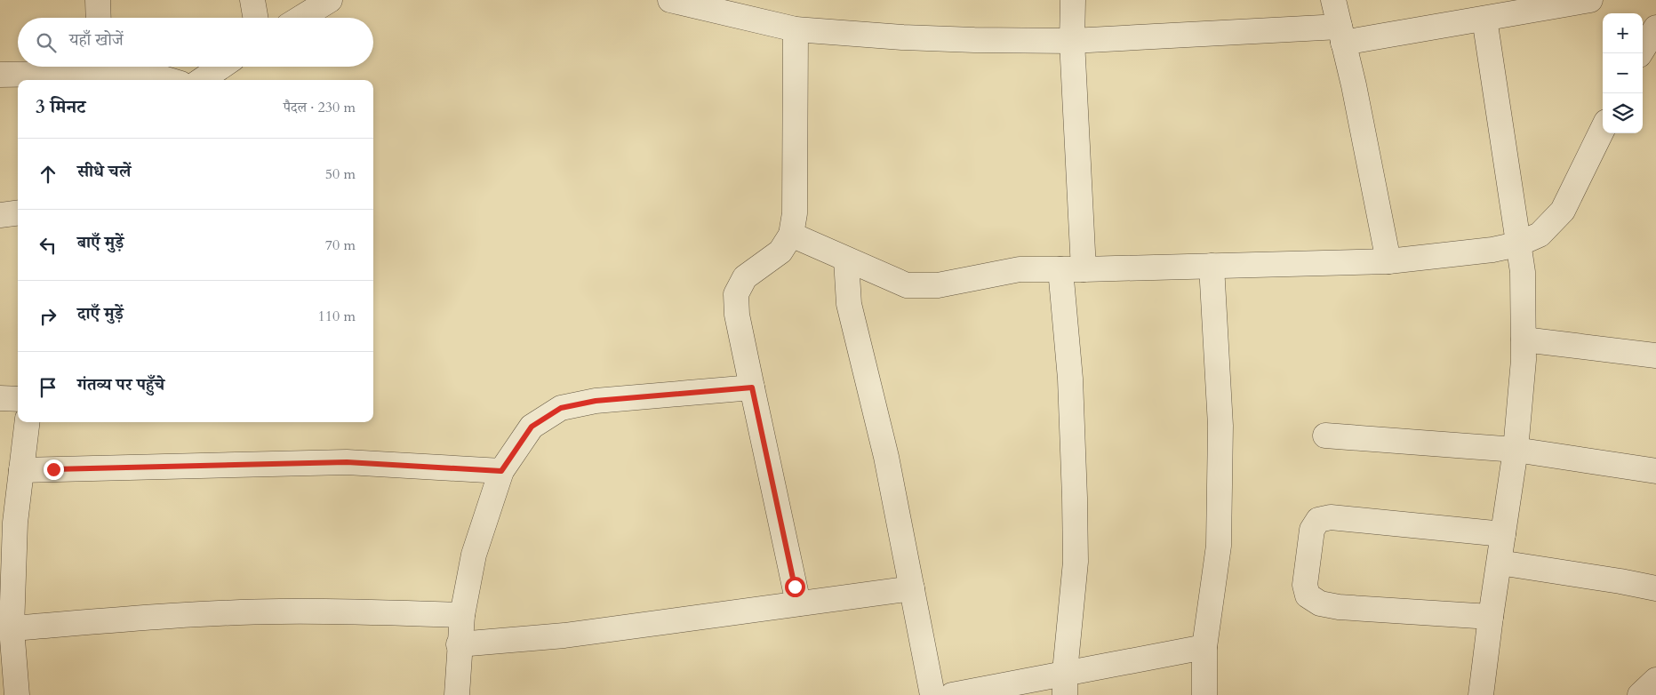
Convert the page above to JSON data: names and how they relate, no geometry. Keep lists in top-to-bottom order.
{
  "page": {
    "map_buttons": ["+", "−"],
    "search": "यहाँ खोजें",
    "heading": ["3 मिनट", "पैदल · 230 m"],
    "list": [
      ["सीधे चलें", "50 m"],
      ["बाएँ मुड़ें", "70 m"],
      ["दाएँ मुड़ें", "110 m"],
      "गंतव्य पर पहुँचे"
    ]
  }
}
